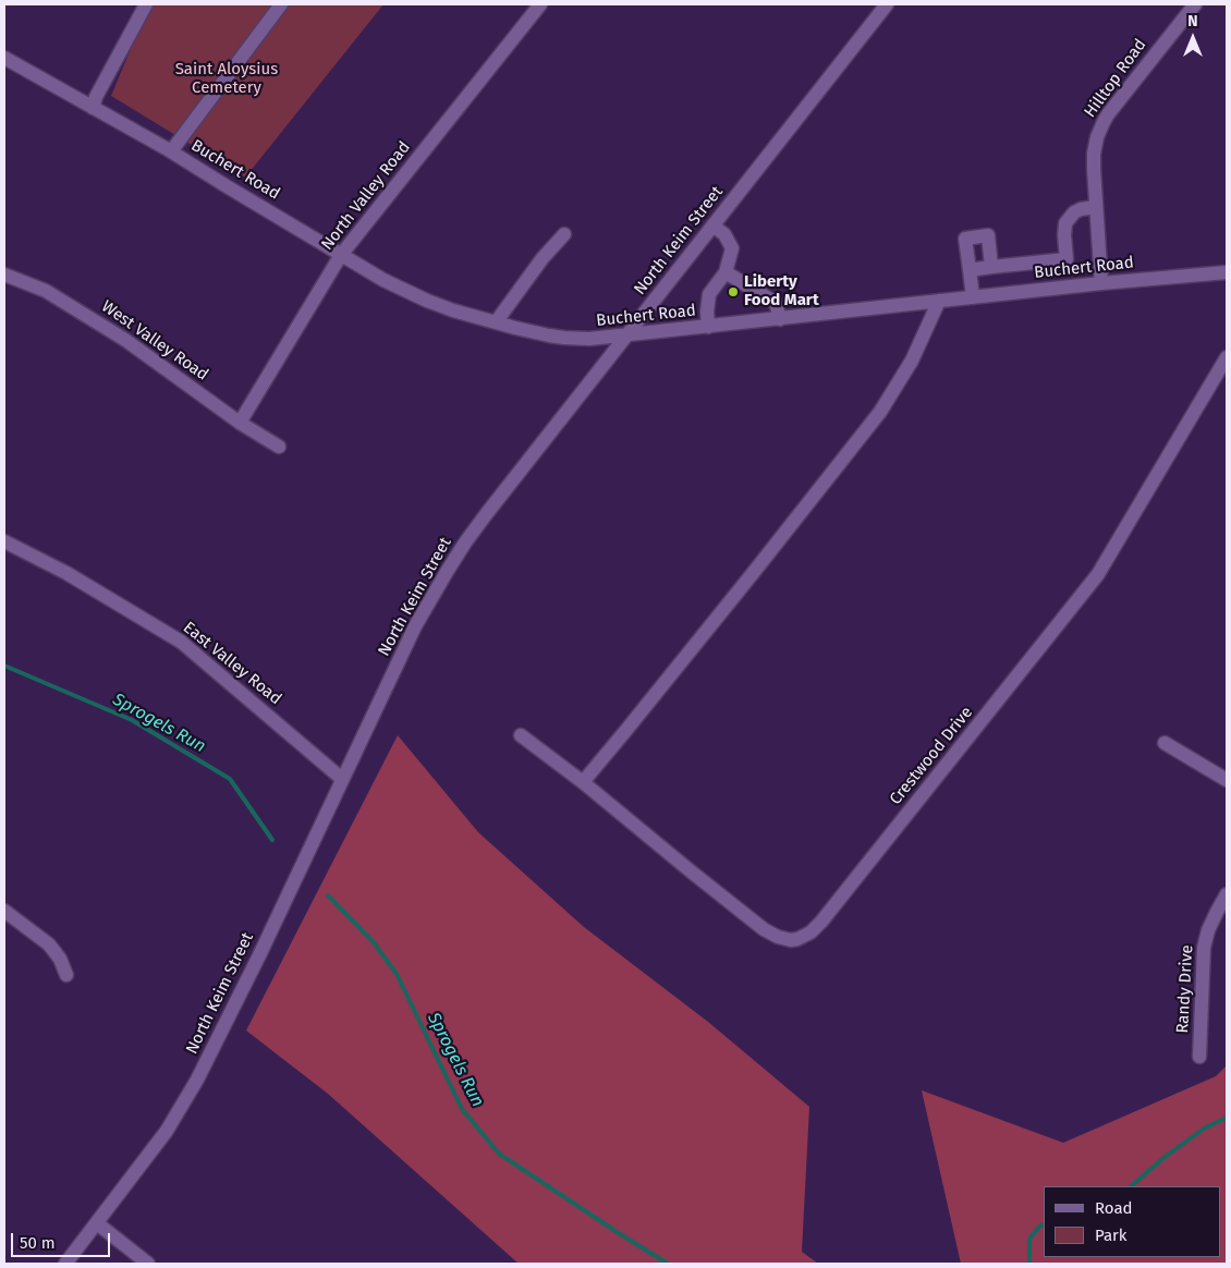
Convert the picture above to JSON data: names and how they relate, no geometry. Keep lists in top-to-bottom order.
{
  "streets": {
    "street": [
      "Hilltop Road",
      "Buchert Road",
      "North Valley Road",
      "North Keim Street",
      "West Valley Road",
      "East Valley Road",
      "Crestwood Drive",
      "Randy Drive"
    ]
  },
  "crossings": [
    ["Hilltop Road", "Buchert Road"],
    ["Buchert Road", "North Valley Road"],
    ["Buchert Road", "North Keim Street"],
    ["North Valley Road", "West Valley Road"],
    ["North Keim Street", "East Valley Road"]
  ],
  "water": ["Sprogels Run"],
  "parks": ["Saint Aloysius Cemetery"],
  "places": ["Liberty Food Mart"],
  "legend": ["Road", "Park"],
  "scale_bar": "50 m",
  "north": "top"
}
